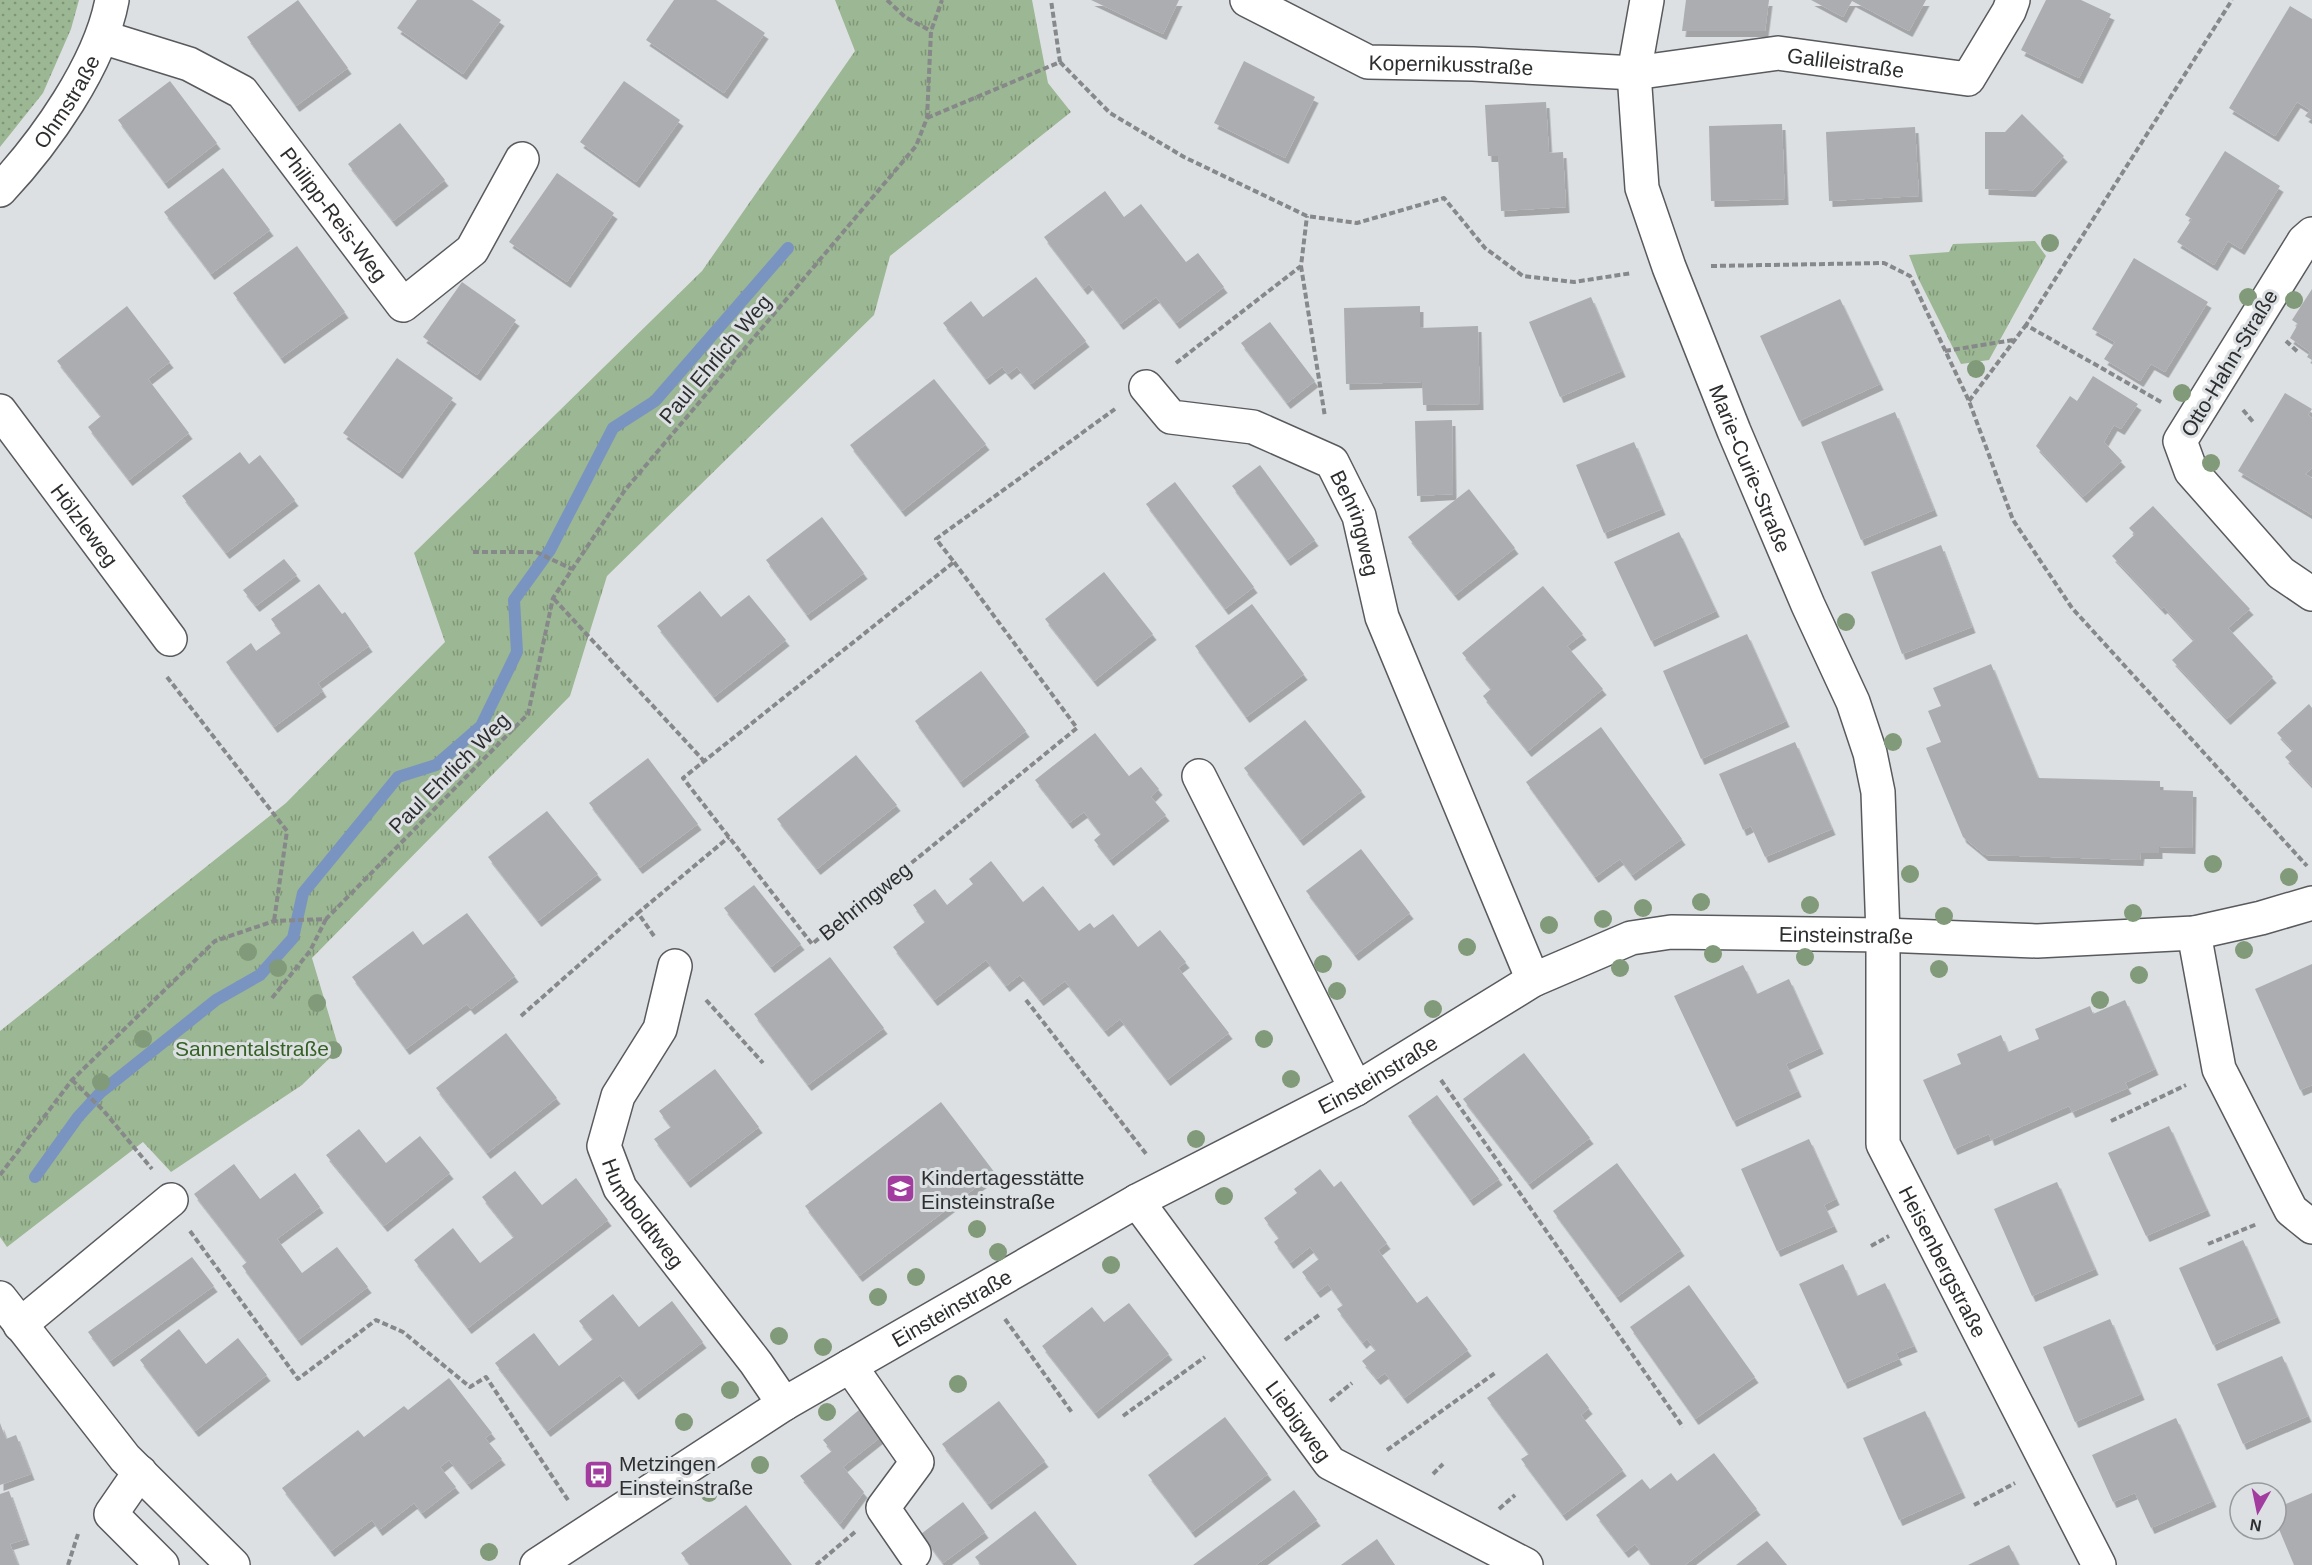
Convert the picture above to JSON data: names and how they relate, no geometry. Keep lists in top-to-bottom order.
{
  "streets": {
    "street": [
      "Kopernikusstraße",
      "Galileistraße",
      "Ohmstraße",
      "Philipp-Reis-Weg",
      "Otto-Hahn-Straße",
      "Marie-Curie-Straße",
      "Hölzleweg",
      "Behringweg",
      "Einsteinstraße",
      "Humboldtweg",
      "Heisenbergstraße",
      "Liebigweg"
    ],
    "path": ["Paul Ehrlich Weg"]
  },
  "crossings": [
    ["Kopernikusstraße", "Galileistraße"],
    ["Kopernikusstraße", "Marie-Curie-Straße"],
    ["Galileistraße", "Marie-Curie-Straße"],
    ["Ohmstraße", "Philipp-Reis-Weg"],
    ["Marie-Curie-Straße", "Einsteinstraße"],
    ["Marie-Curie-Straße", "Heisenbergstraße"],
    ["Behringweg", "Einsteinstraße"],
    ["Einsteinstraße", "Humboldtweg"],
    ["Einsteinstraße", "Heisenbergstraße"],
    ["Einsteinstraße", "Liebigweg"]
  ],
  "parks": ["Sannentalstraße"],
  "places": {
    "school or university": ["Kindertagesstätte Einsteinstraße"],
    "bus stop": ["Metzingen Einsteinstraße"]
  },
  "north": "bottom"
}
